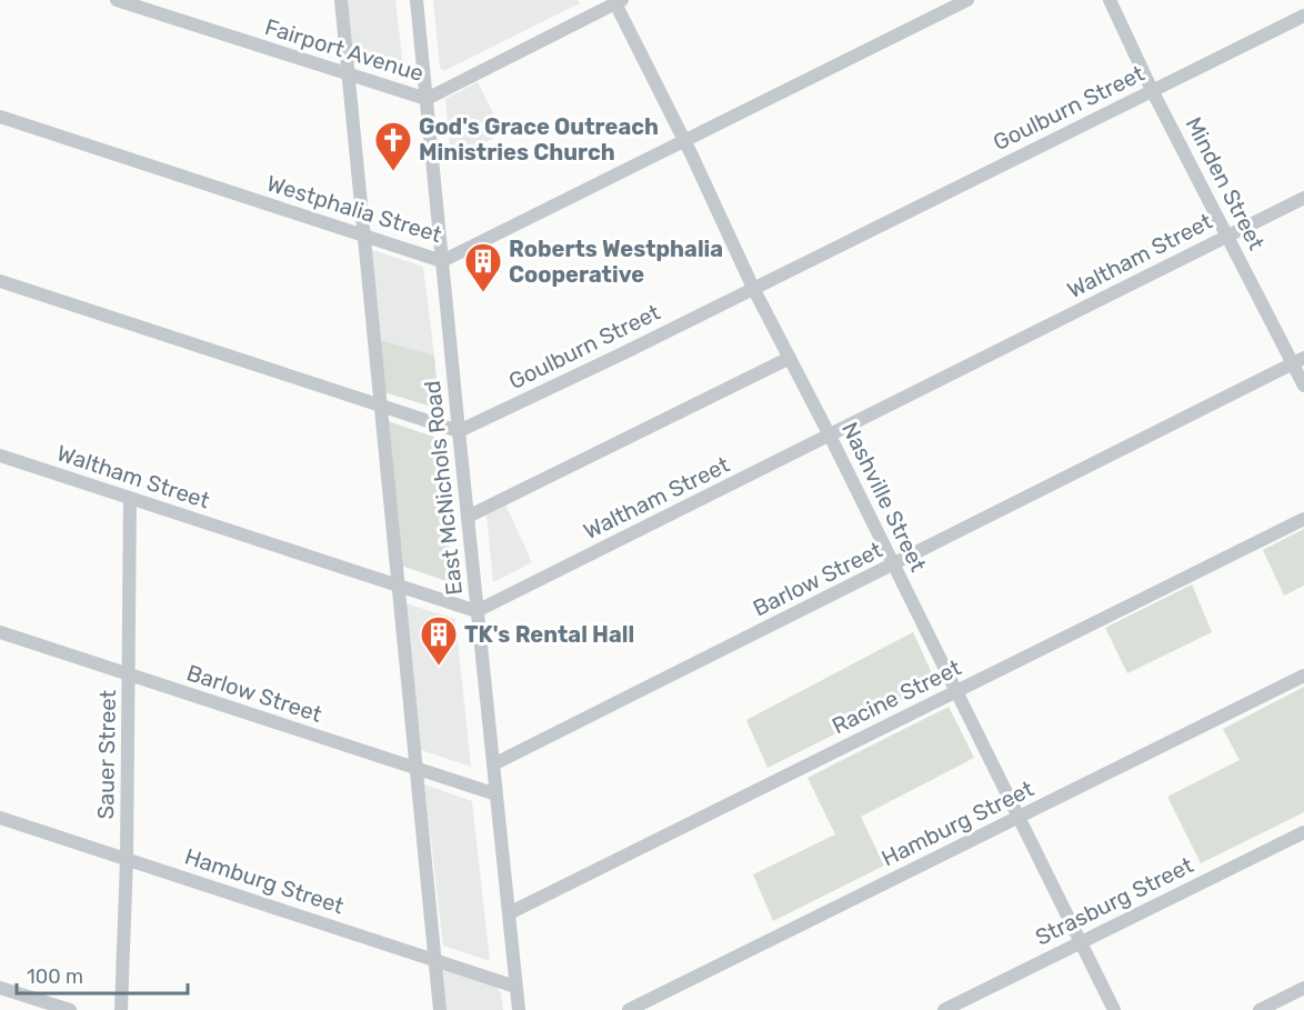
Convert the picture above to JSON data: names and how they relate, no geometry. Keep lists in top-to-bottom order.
{
  "streets": {
    "street": [
      "Fairport Avenue",
      "Goulburn Street",
      "Minden Street",
      "Westphalia Street",
      "Waltham Street",
      "East McNichols Road",
      "Nashville Street",
      "Barlow Street",
      "Racine Street",
      "Sauer Street",
      "Hamburg Street",
      "Strasburg Street"
    ]
  },
  "crossings": [
    ["Fairport Avenue", "East McNichols Road"],
    ["Fairport Avenue", "Nashville Street"],
    ["Goulburn Street", "Minden Street"],
    ["Goulburn Street", "East McNichols Road"],
    ["Goulburn Street", "Nashville Street"],
    ["Minden Street", "Waltham Street"],
    ["Minden Street", "Barlow Street"],
    ["Westphalia Street", "East McNichols Road"],
    ["Westphalia Street", "Nashville Street"],
    ["Waltham Street", "East McNichols Road"],
    ["Waltham Street", "Nashville Street"],
    ["Waltham Street", "Sauer Street"],
    ["East McNichols Road", "Barlow Street"],
    ["East McNichols Road", "Racine Street"],
    ["East McNichols Road", "Hamburg Street"],
    ["Nashville Street", "Barlow Street"],
    ["Nashville Street", "Racine Street"],
    ["Nashville Street", "Hamburg Street"],
    ["Nashville Street", "Strasburg Street"],
    ["Barlow Street", "Sauer Street"],
    ["Sauer Street", "Hamburg Street"]
  ],
  "places": {
    "church": ["God's Grace Outreach Ministries Church"],
    "building": ["Roberts Westphalia Cooperative", "TK's Rental Hall"]
  },
  "scale_bar": "100 m"
}
